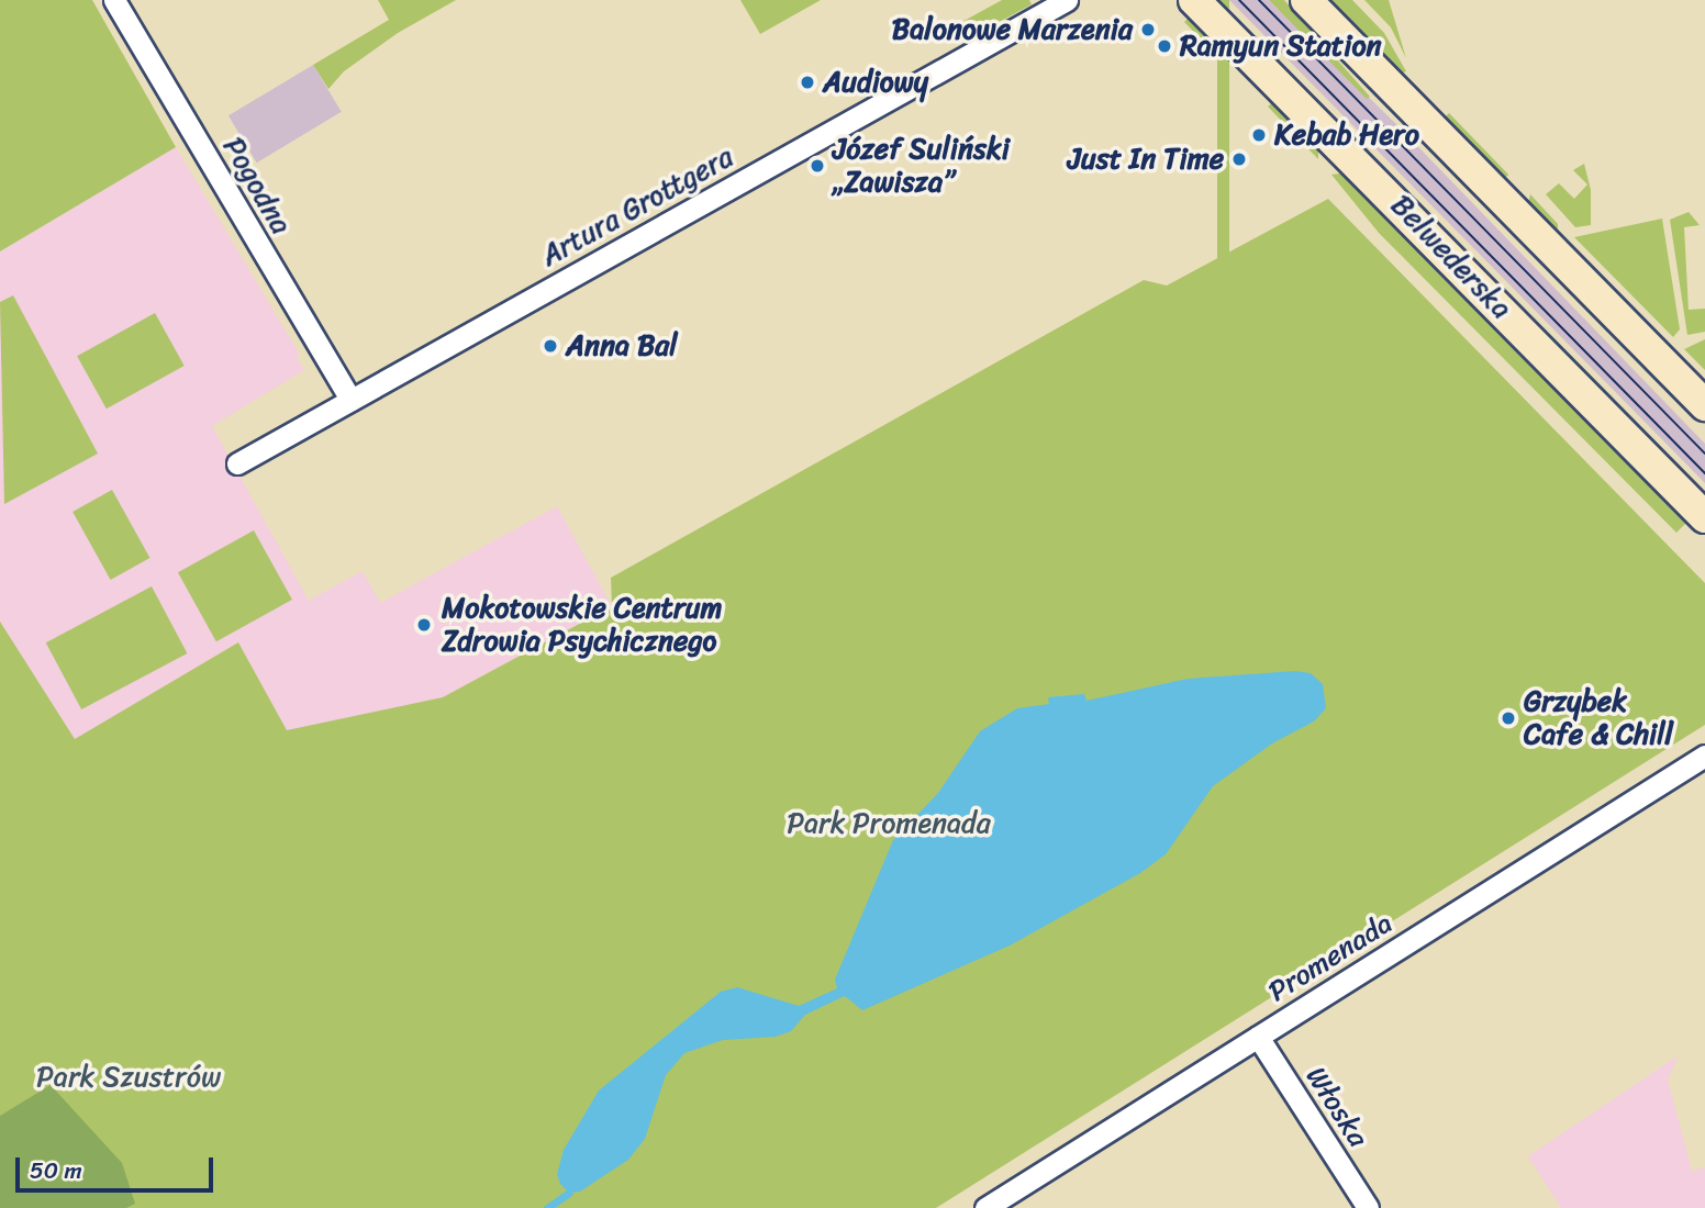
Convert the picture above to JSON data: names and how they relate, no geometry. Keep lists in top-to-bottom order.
{
  "streets": {
    "main road": ["Belwederska"],
    "street": [
      "Pogodna",
      "Artura Grottgera",
      "Promenada",
      "Włoska"
    ]
  },
  "crossings": [
    ["Pogodna", "Artura Grottgera"],
    ["Promenada", "Włoska"]
  ],
  "parks": ["Park Promenada", "Park Szustrów"],
  "places": [
    "Balonowe Marzenia",
    "Ramyun Station",
    "Audiowy",
    "Kebab Hero",
    "Just In Time",
    "Józef Suliński „Zawisza”",
    "Anna Bal",
    "Mokotowskie Centrum Zdrowia Psychicznego",
    "Grzybek Cafe & Chill"
  ],
  "scale_bar": "50 m"
}
